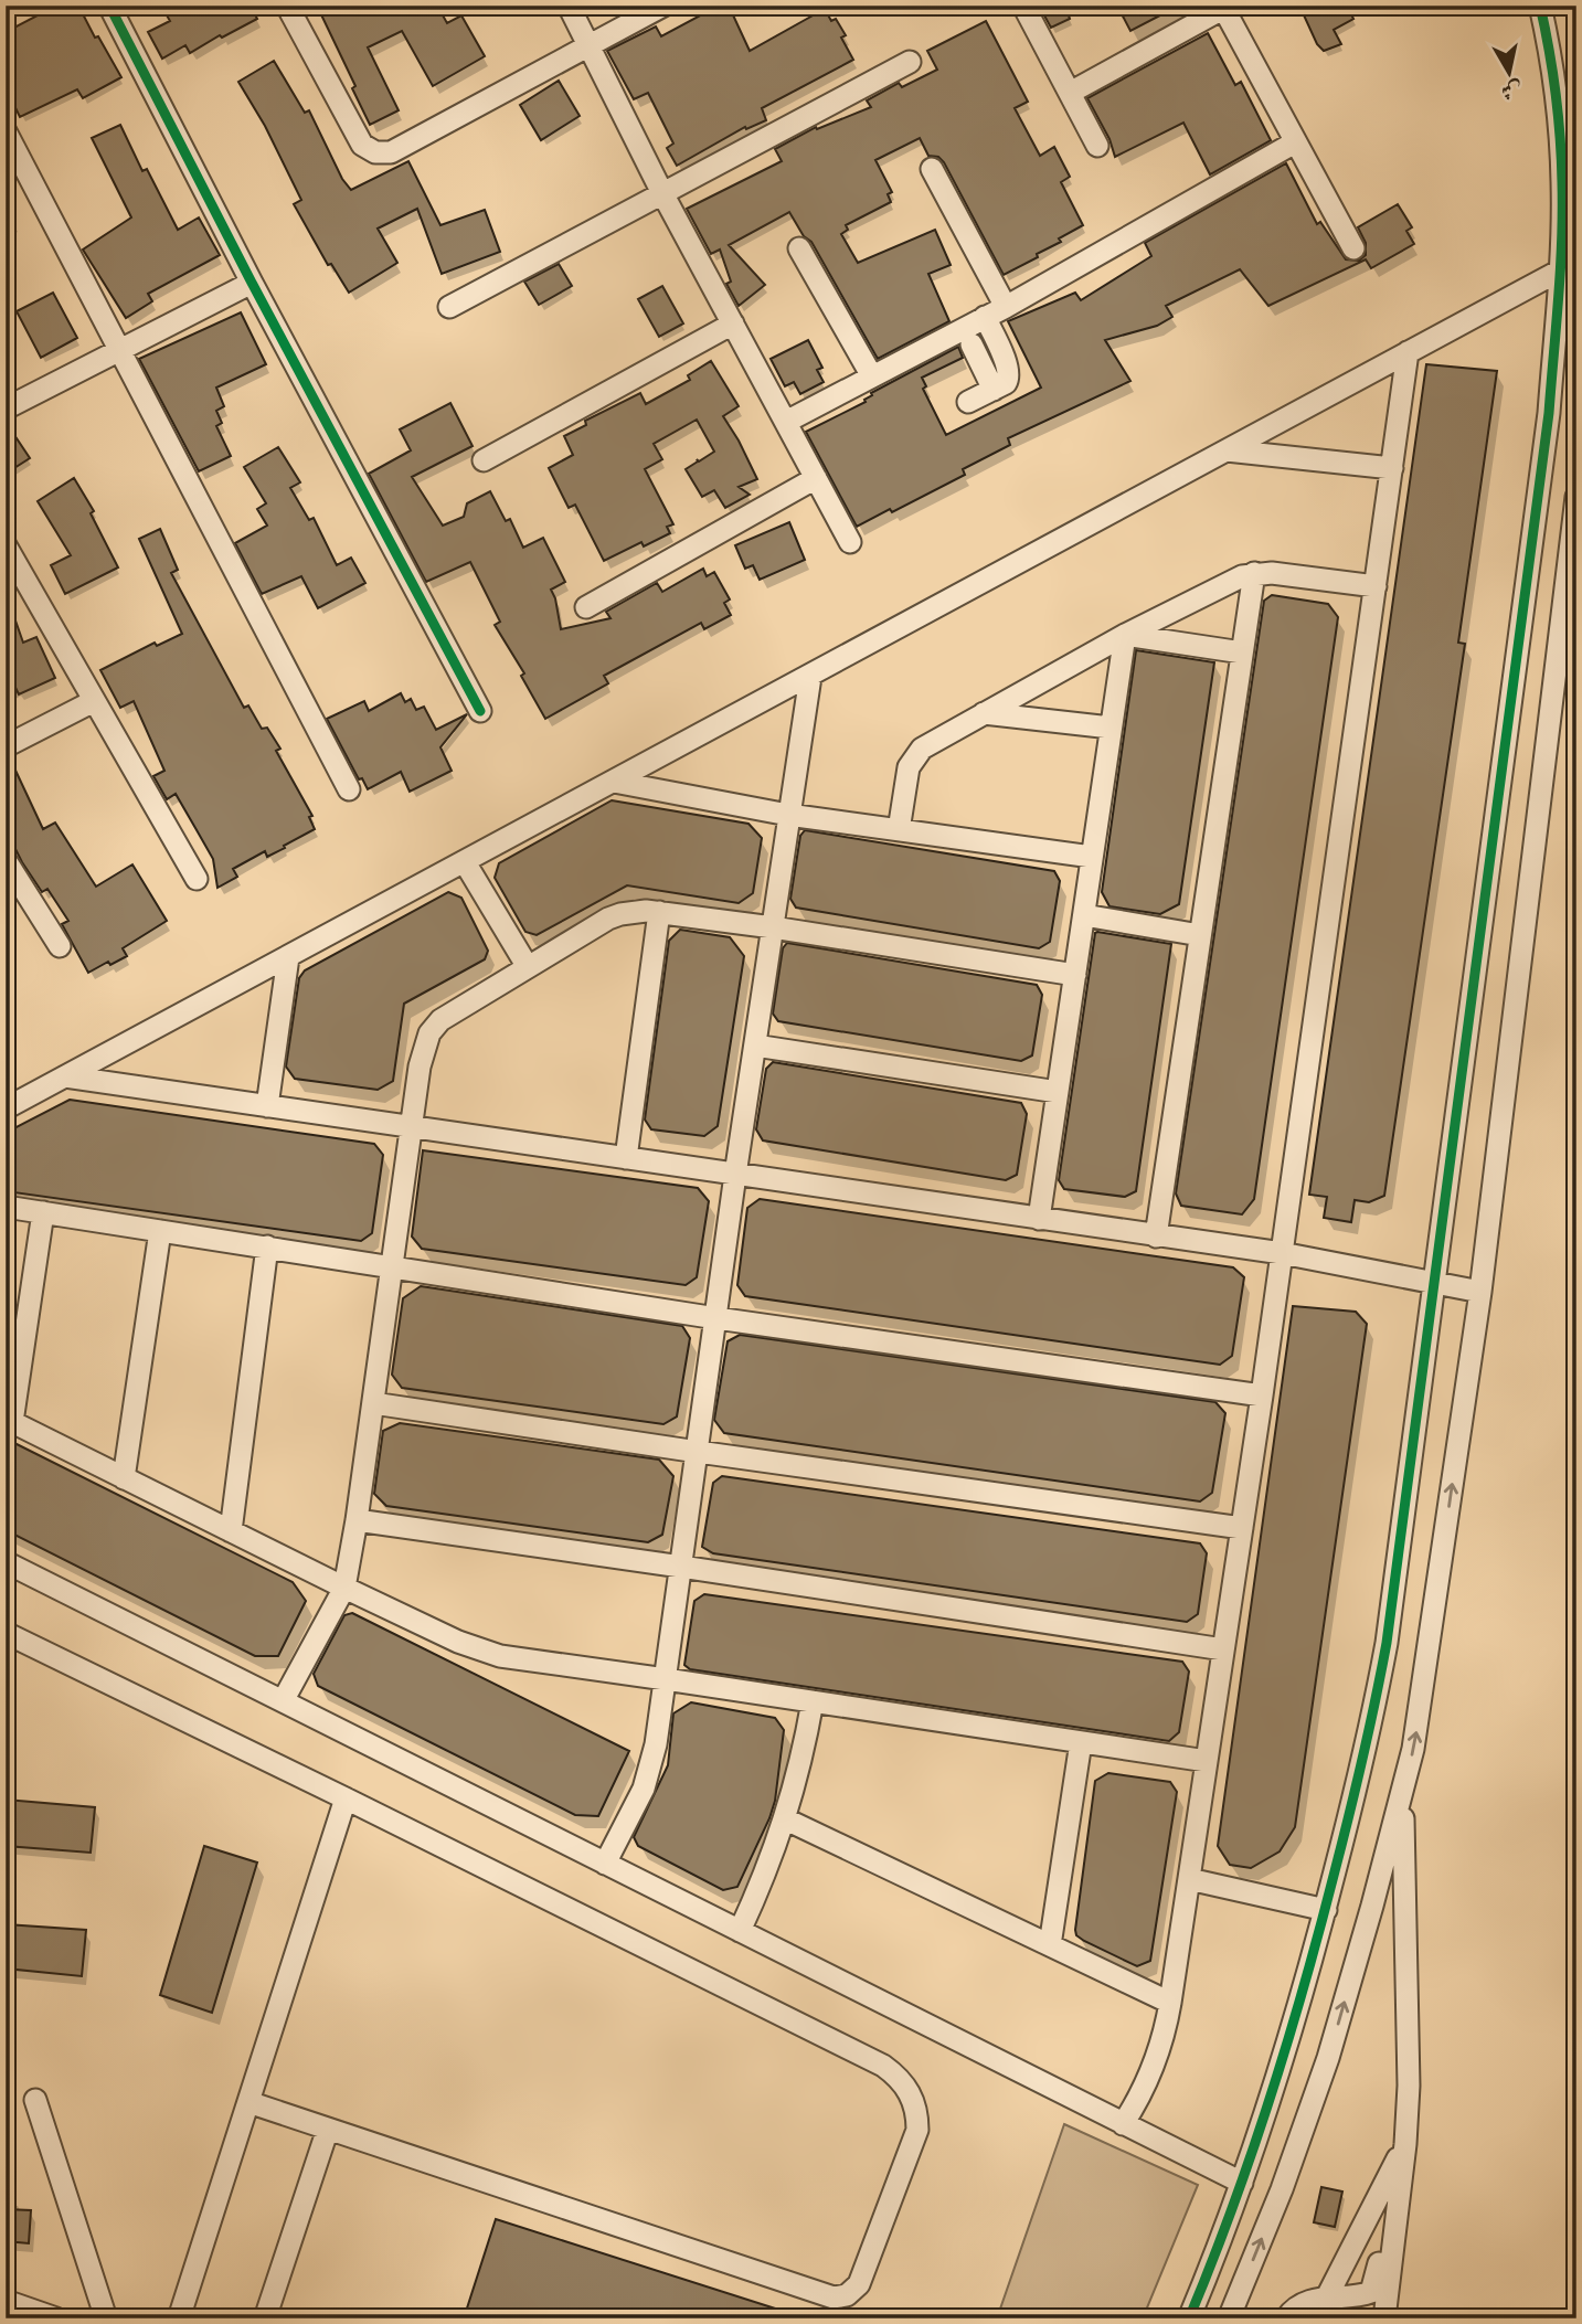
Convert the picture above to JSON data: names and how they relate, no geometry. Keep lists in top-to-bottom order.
{
  "north": "bottom"
}
